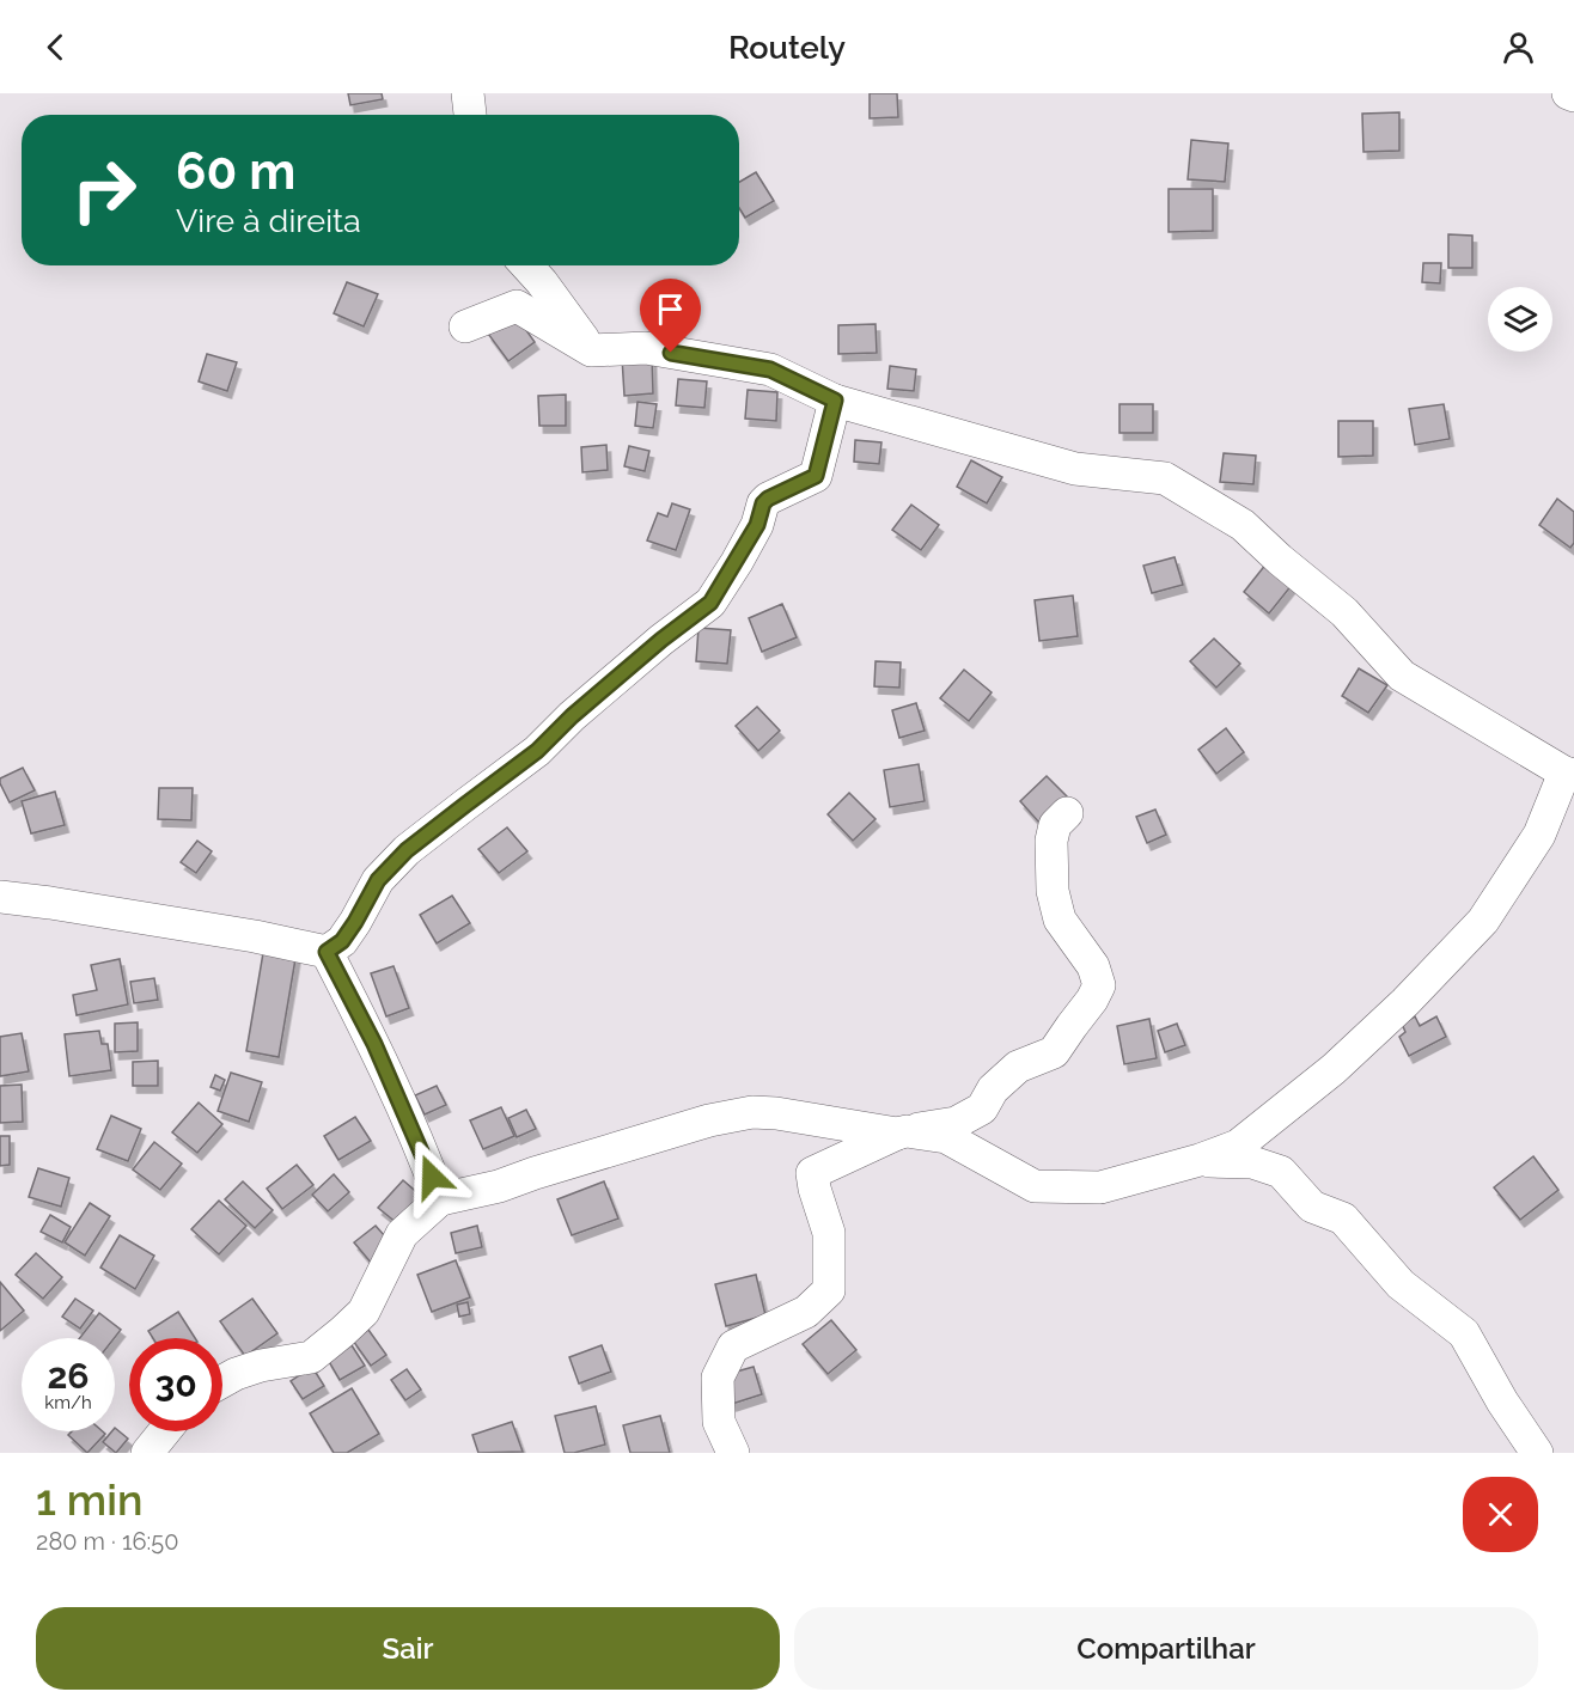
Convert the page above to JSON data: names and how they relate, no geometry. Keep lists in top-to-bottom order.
{
  "page": {
    "header": "Routely",
    "turn": ["60 m", "Vire à direita"],
    "speed": "26 km/h",
    "limit": "30",
    "heading": ["1 min", "280 m · 16:50"],
    "buttons": ["Sair", "Compartilhar"]
  }
}
